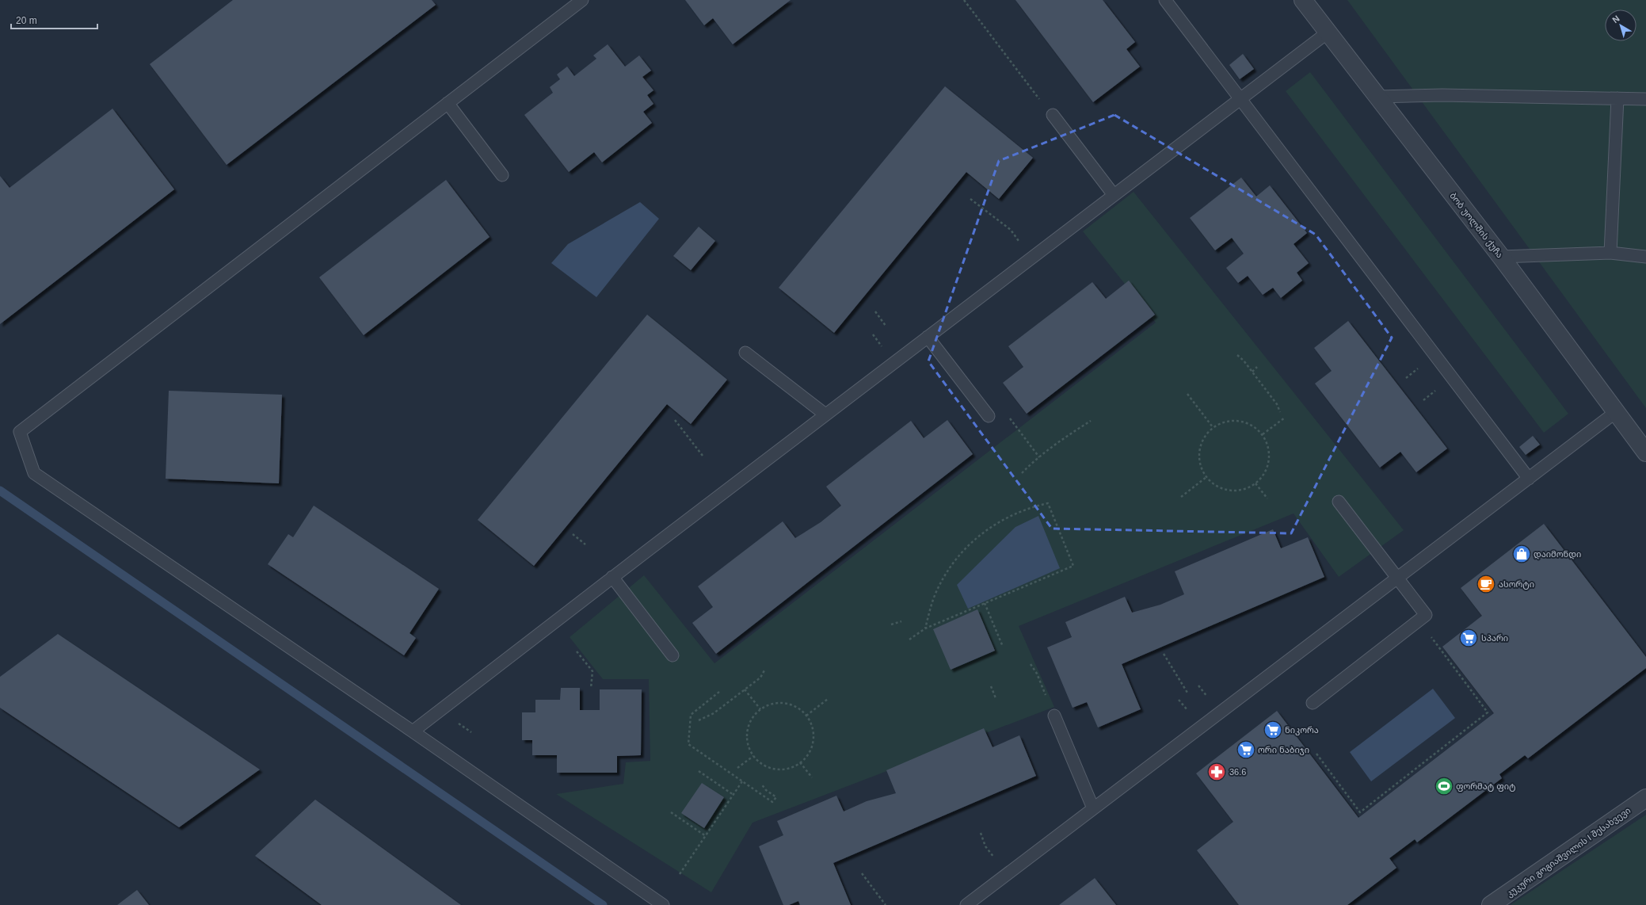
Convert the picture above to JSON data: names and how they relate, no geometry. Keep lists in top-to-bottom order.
{
  "streets": {
    "street": ["ბობ უოლშის ქუჩა", "კუკური გოგიაშვილის I შესახვევი"]
  },
  "places": {
    "shop": ["დაიმონდი"],
    "cafe": ["ასორტი"],
    "supermarket": ["სპარი", "ნიკორა", "ორი ნაბიჯი"],
    "pharmacy": ["36.6"],
    "sports": ["ფორმატ ფიტ"]
  },
  "scale_bar": "20 m",
  "north": "top left"
}
